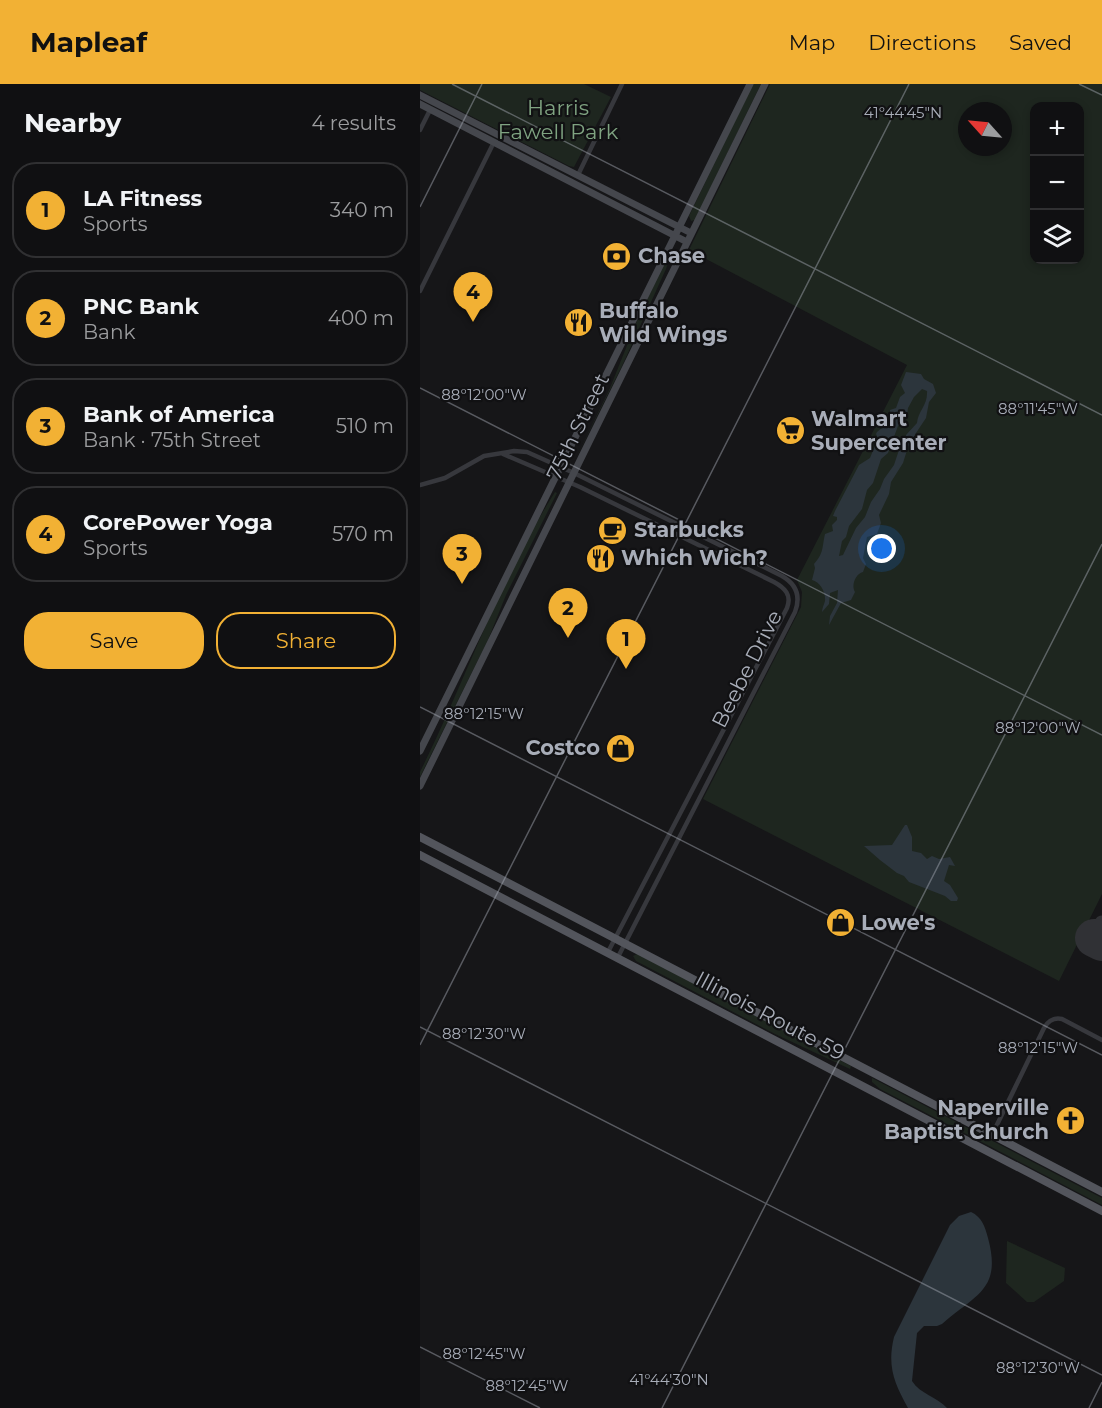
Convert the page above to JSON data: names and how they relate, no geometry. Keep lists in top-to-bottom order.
{
  "streets": {
    "main road": ["75th Street", "Illinois Route 59"],
    "street": ["Beebe Drive"]
  },
  "crossings": [
    ["75th Street", "Beebe Drive"],
    ["Beebe Drive", "Illinois Route 59"]
  ],
  "parks": ["Harris Fawell Park"],
  "places": {
    "bank": ["Chase"],
    "restaurant": ["Buffalo Wild Wings", "Which Wich?"],
    "supermarket": ["Walmart Supercenter"],
    "cafe": ["Starbucks"],
    "shop": ["Costco", "Lowe's"],
    "church": ["Naperville Baptist Church"]
  },
  "north": "top left",
  "page": {
    "header": "Mapleaf",
    "nav": ["Map", "Directions", "Saved"],
    "heading": ["Nearby", "4 results"],
    "map_buttons": ["+", "−"],
    "list": [
      {
        "mark": "1",
        "name": "LA Fitness",
        "note": "Sports",
        "value": "340 m"
      },
      {
        "mark": "2",
        "name": "PNC Bank",
        "note": "Bank",
        "value": "400 m"
      },
      {
        "mark": "3",
        "name": "Bank of America",
        "note": "Bank · 75th Street",
        "value": "510 m"
      },
      {
        "mark": "4",
        "name": "CorePower Yoga",
        "note": "Sports",
        "value": "570 m"
      }
    ],
    "pins": [
      "4",
      "3",
      "2",
      "1"
    ],
    "buttons": ["Save", "Share"]
  },
  "coordinates": [
    "41°44'45\"N",
    "88°12'00\"W",
    "88°11'45\"W",
    "88°12'15\"W",
    "88°12'30\"W",
    "88°12'45\"W",
    "41°44'30\"N"
  ]
}
